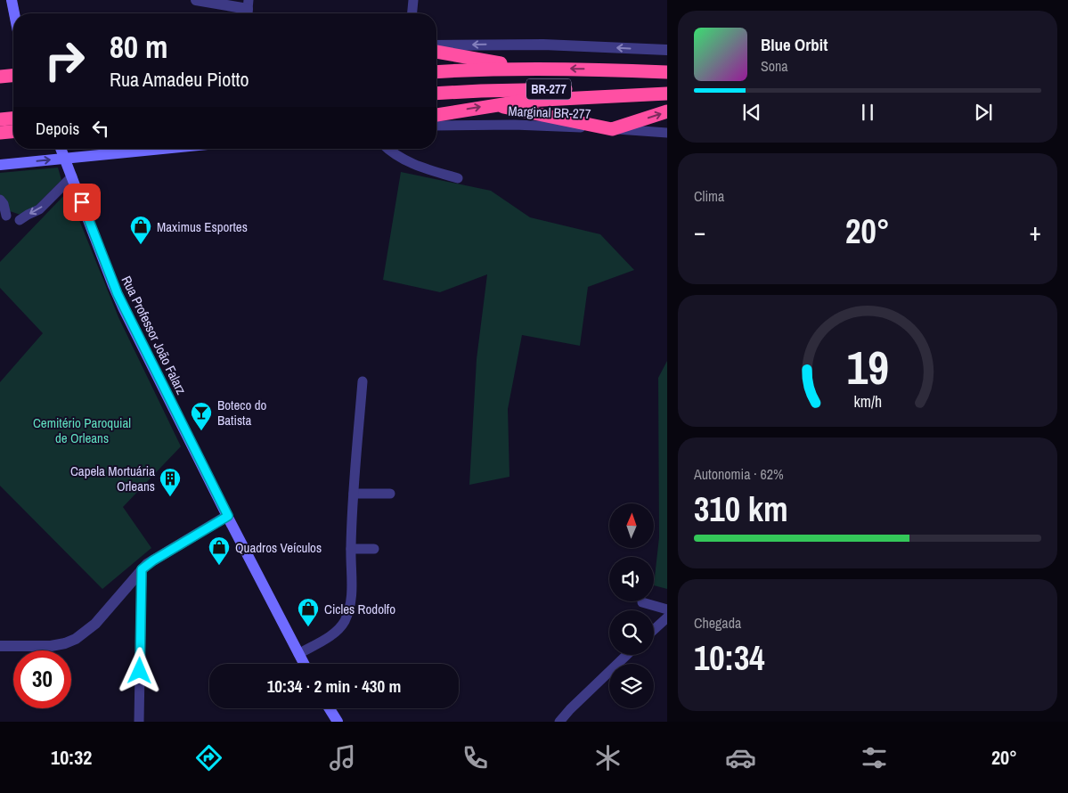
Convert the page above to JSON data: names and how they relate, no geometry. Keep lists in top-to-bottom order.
{
  "streets": {
    "highway": ["BR-277"],
    "main road": ["Rua Professor João Falarz"],
    "street": ["Marginal BR-277"]
  },
  "parks": ["Cemitério Paroquial de Orleans"],
  "places": {
    "shop": ["Maximus Esportes", "Quadros Veículos", "Cicles Rodolfo"],
    "bar": ["Boteco do Batista"],
    "building": ["Capela Mortuária Orleans"]
  },
  "north": "top",
  "page": {
    "turn": ["80 m", "Rua Amadeu Piotto"],
    "song": ["Blue Orbit", "Sona"],
    "then": "Depois",
    "tile": [
      "Clima",
      ["Autonomia · 62%", "310 km"],
      ["Chegada", "10:34"]
    ],
    "heat": ["−", "20°", "+"],
    "limit": "30",
    "trip": "10:34 · 2 min · 430 m",
    "tabs": ["10:32", "20°"],
    "gauge": ["19", "km/h"]
  }
}
